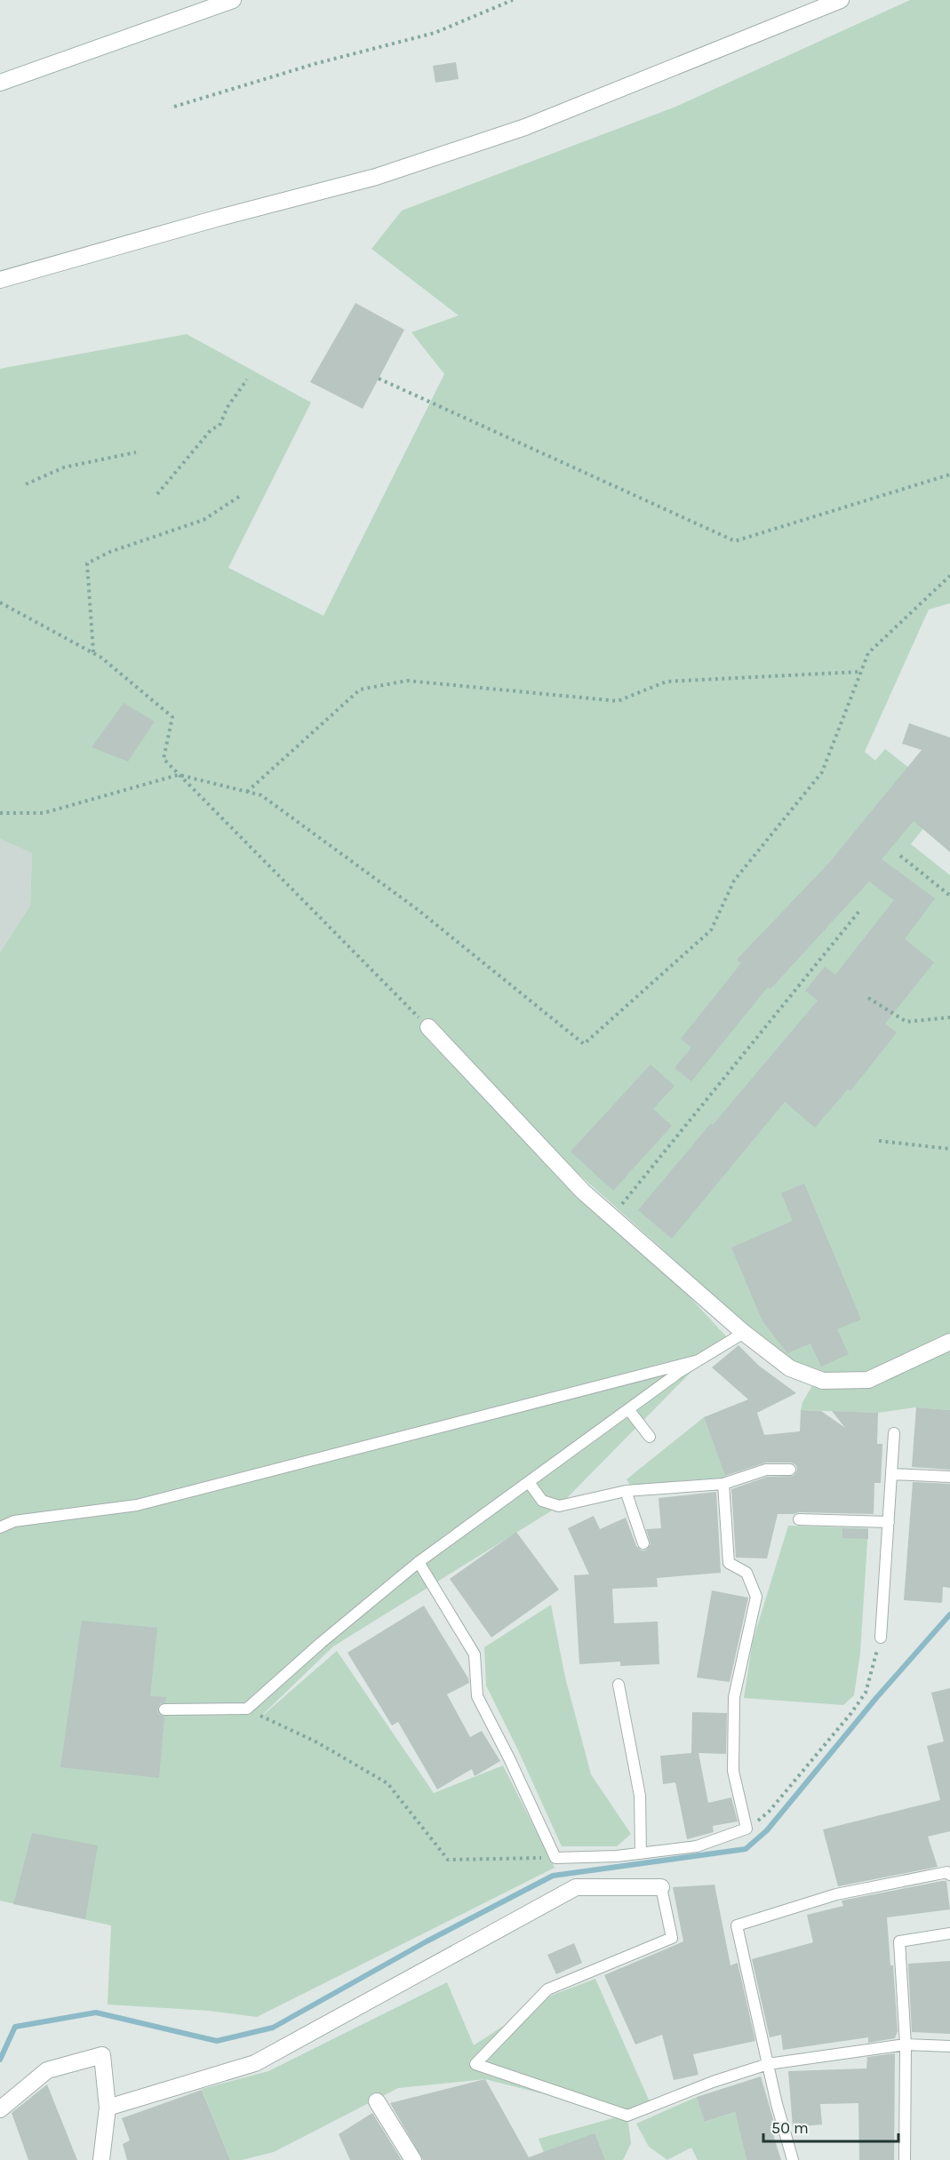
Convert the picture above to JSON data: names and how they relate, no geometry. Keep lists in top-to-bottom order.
{
  "scale_bar": "50 m"
}
